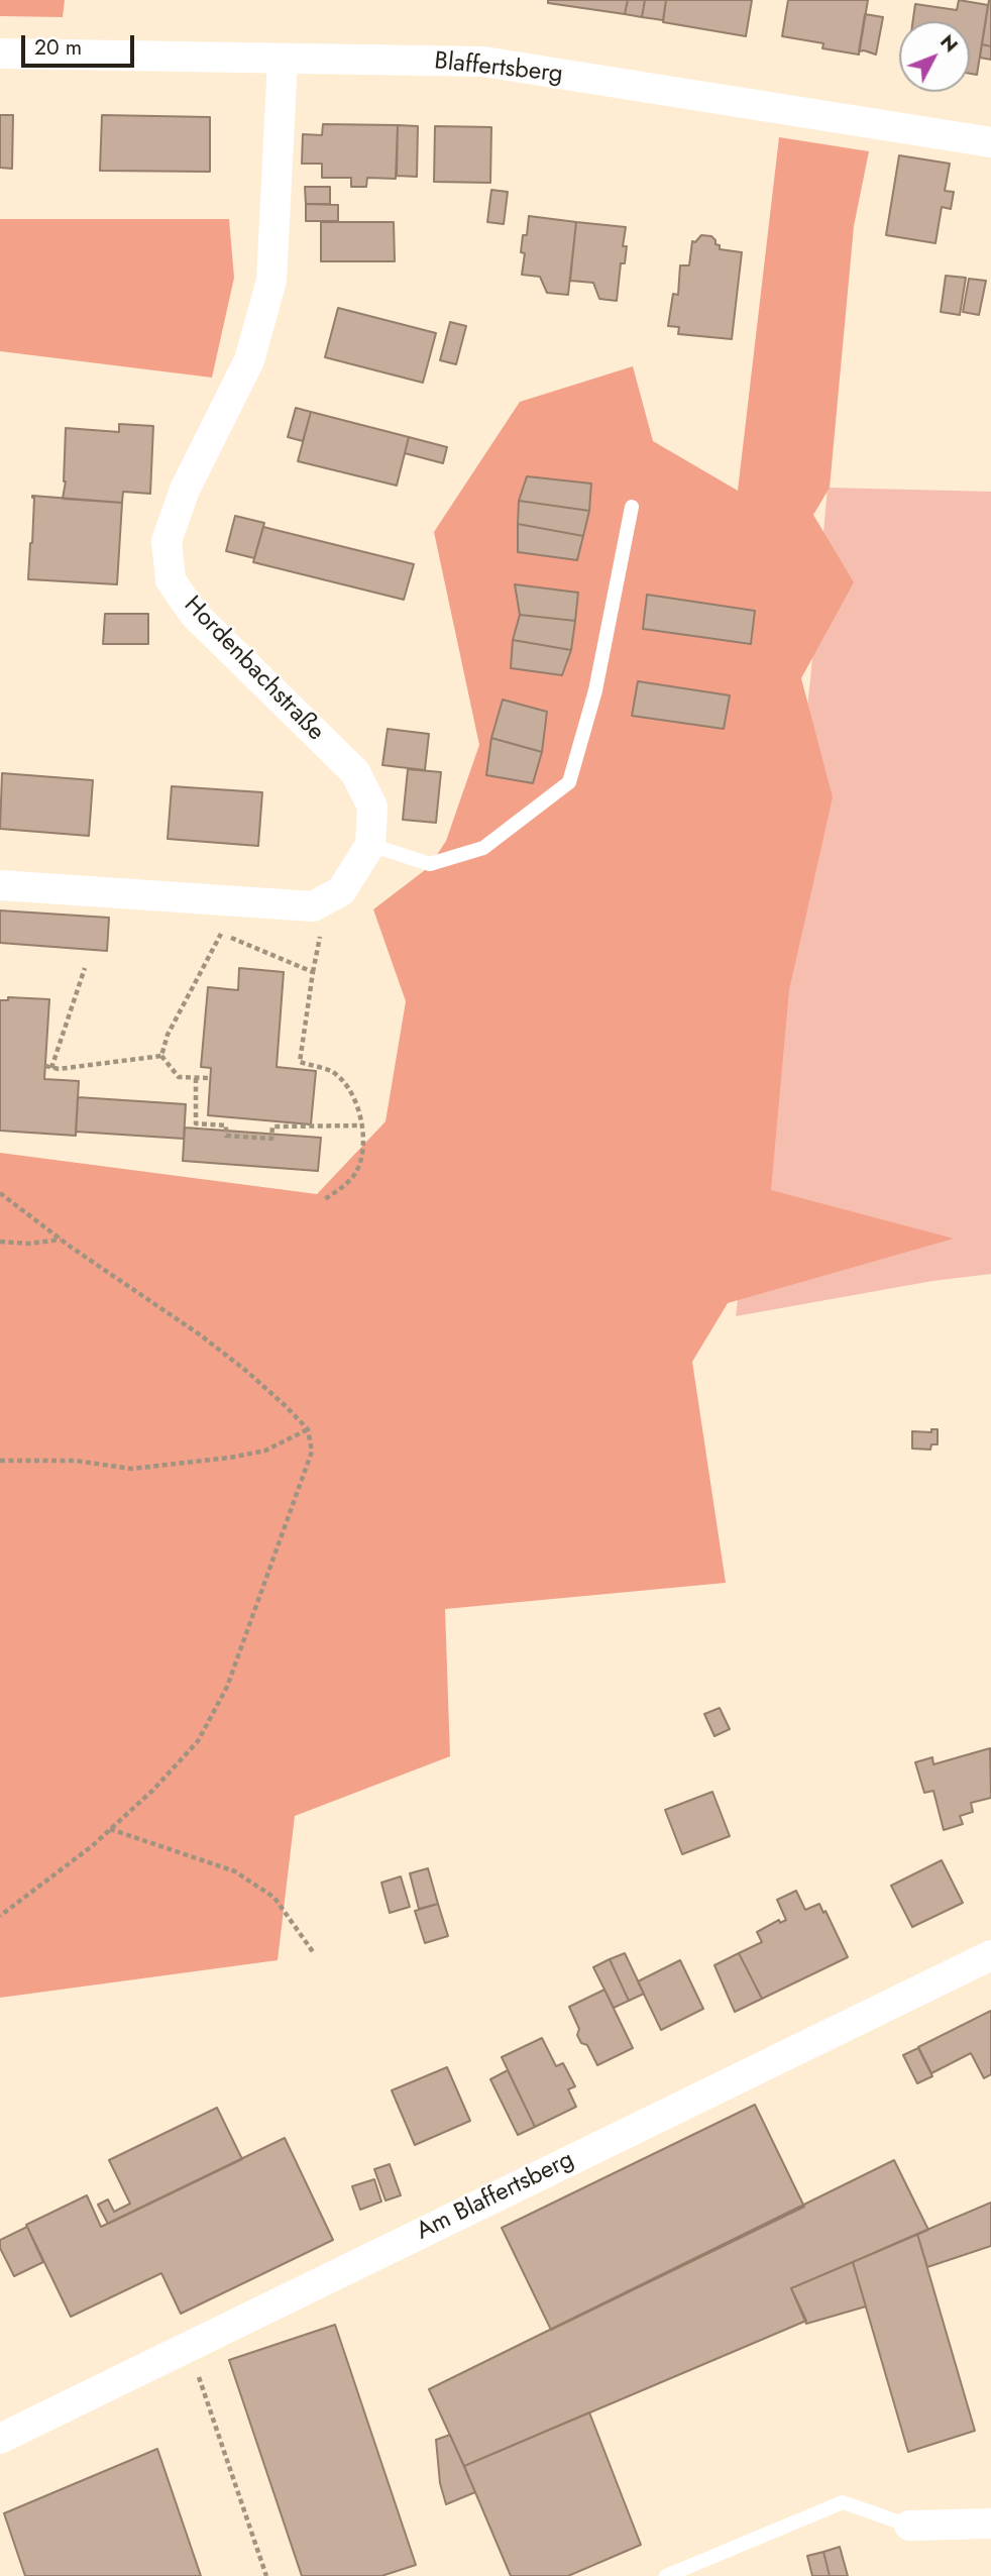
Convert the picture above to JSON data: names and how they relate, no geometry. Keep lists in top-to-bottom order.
{
  "streets": {
    "street": ["Blaffertsberg", "Hordenbachstraße", "Am Blaffertsberg"]
  },
  "crossings": [
    ["Blaffertsberg", "Hordenbachstraße"]
  ],
  "scale_bar": "20 m",
  "north": "top right"
}
